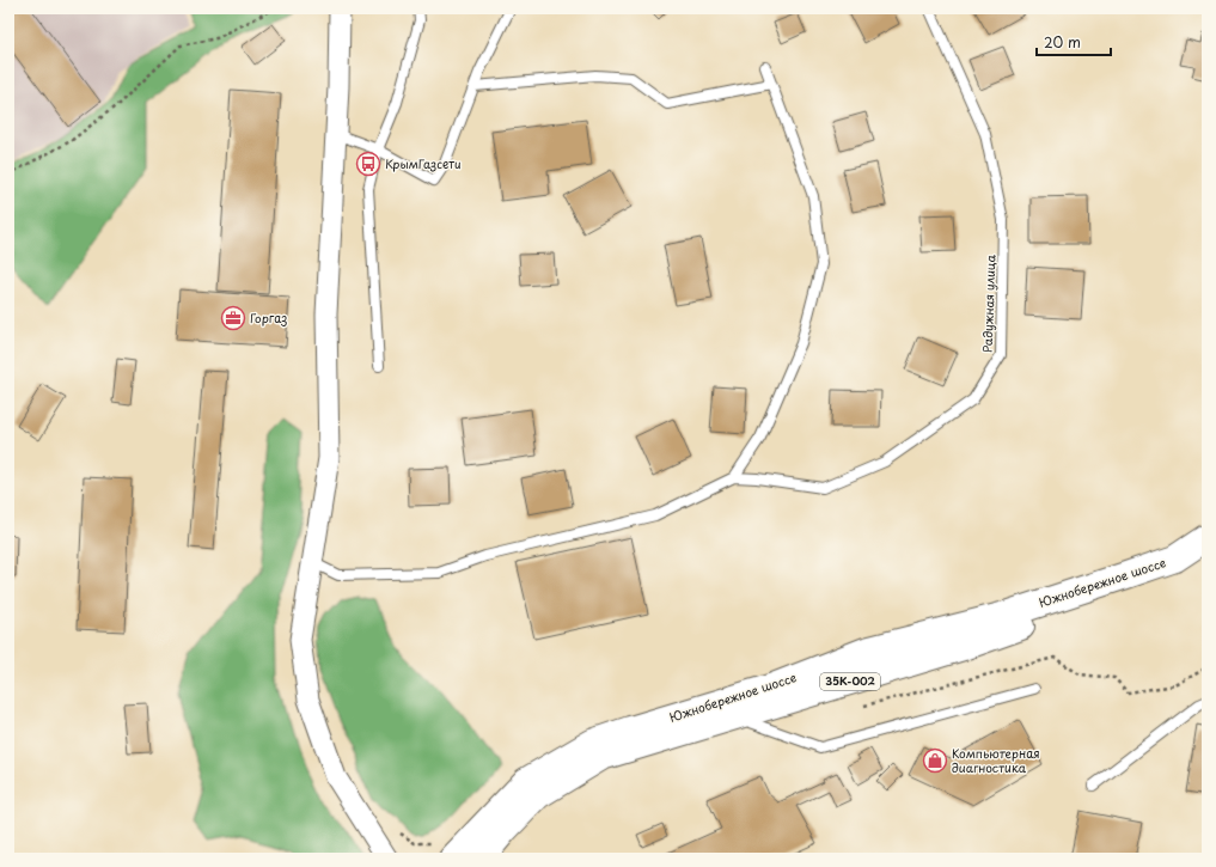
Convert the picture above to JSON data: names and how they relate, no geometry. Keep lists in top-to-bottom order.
{
  "streets": {
    "highway": ["Южнобережное шоссе", "35К-002"],
    "lane": ["Радужная улица"]
  },
  "places": {
    "bus stop": ["КрымГазсети"],
    "office": ["Горгаз"],
    "shop": ["Компьютерная диагностика"]
  },
  "scale_bar": "20 m"
}
